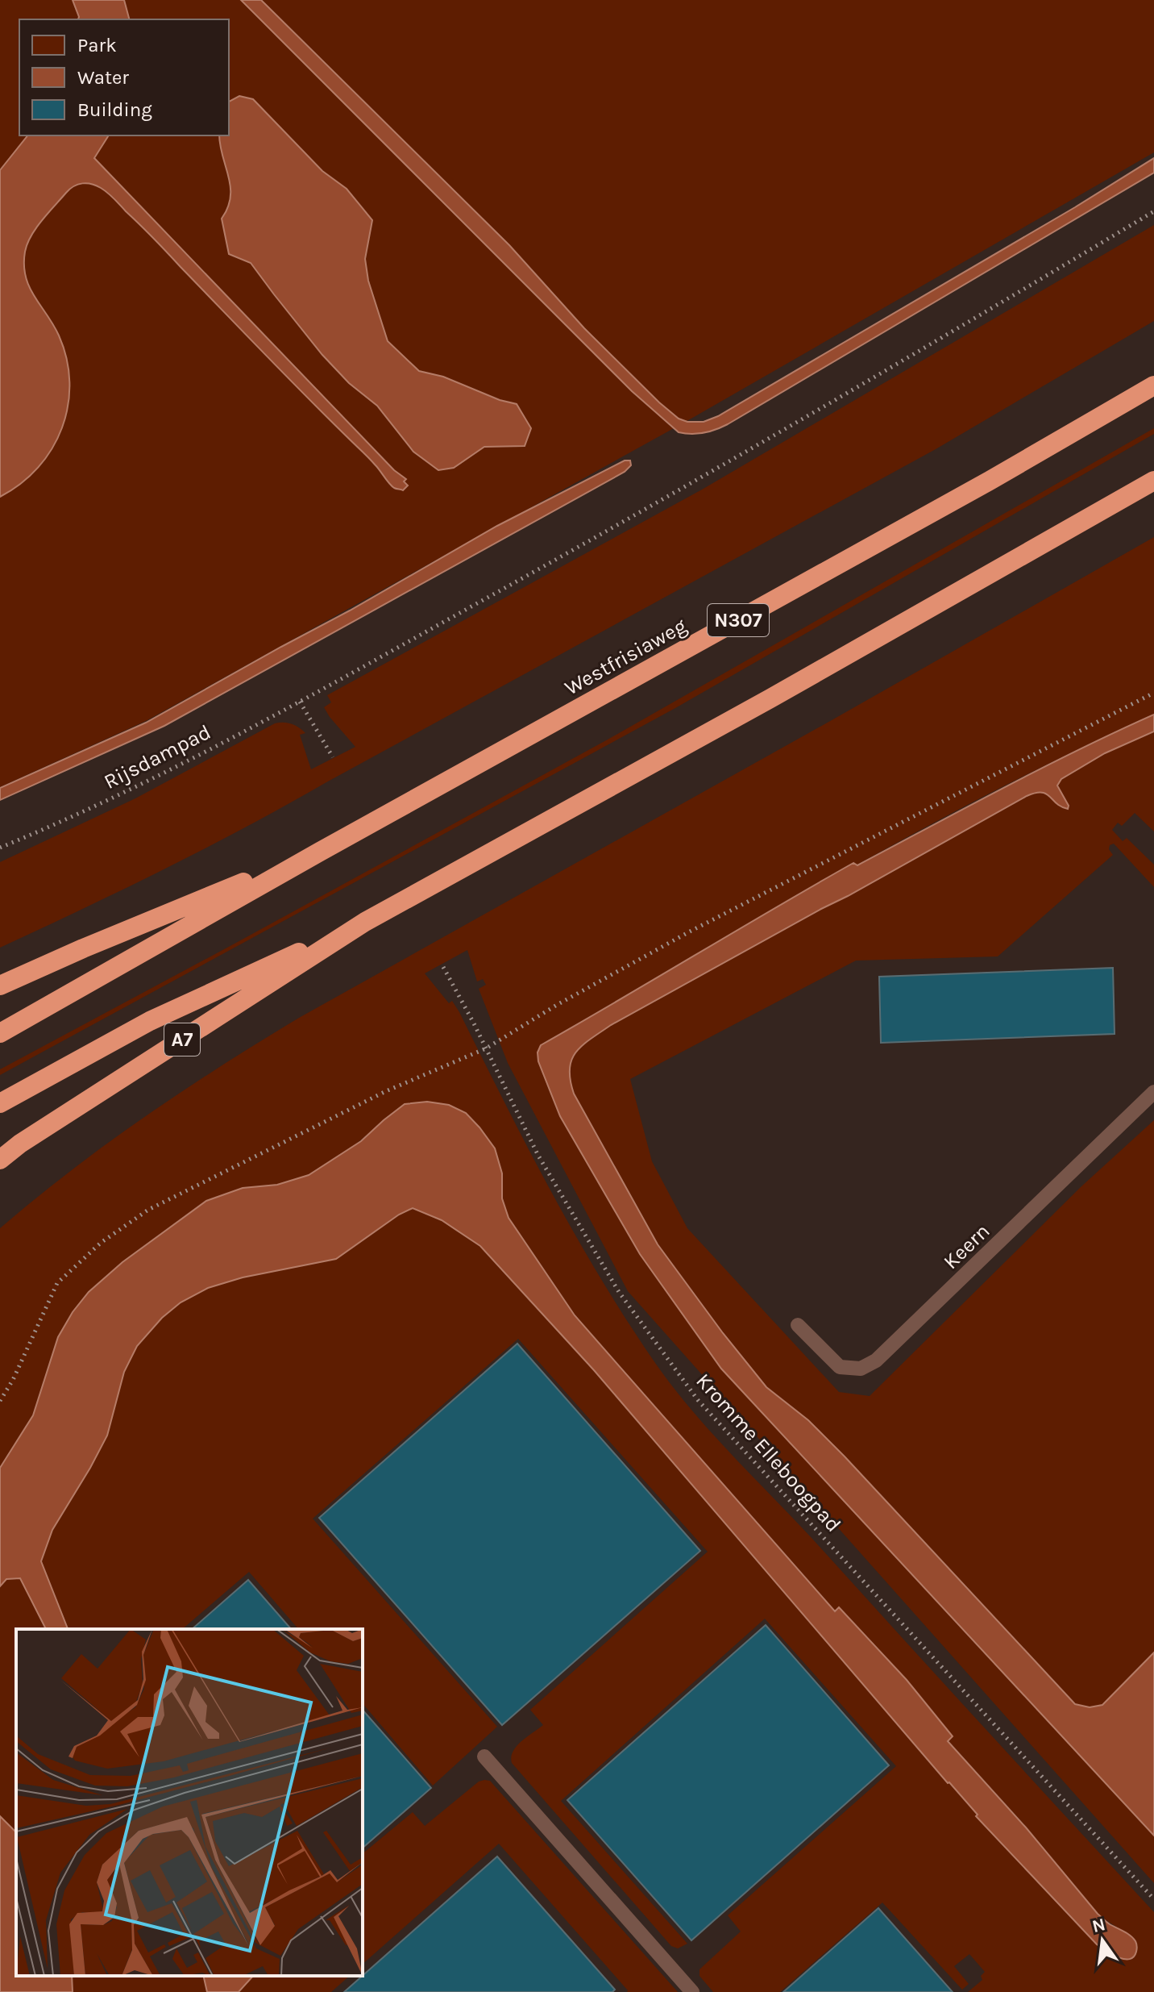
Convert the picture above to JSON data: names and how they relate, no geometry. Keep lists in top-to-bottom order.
{
  "streets": {
    "highway": ["N307", "Westfrisiaweg", "A7"],
    "lane": ["Keern"],
    "path": ["Rijsdampad", "Kromme Elleboogpad"]
  },
  "legend": ["Park", "Water", "Building"],
  "north": "top"
}
